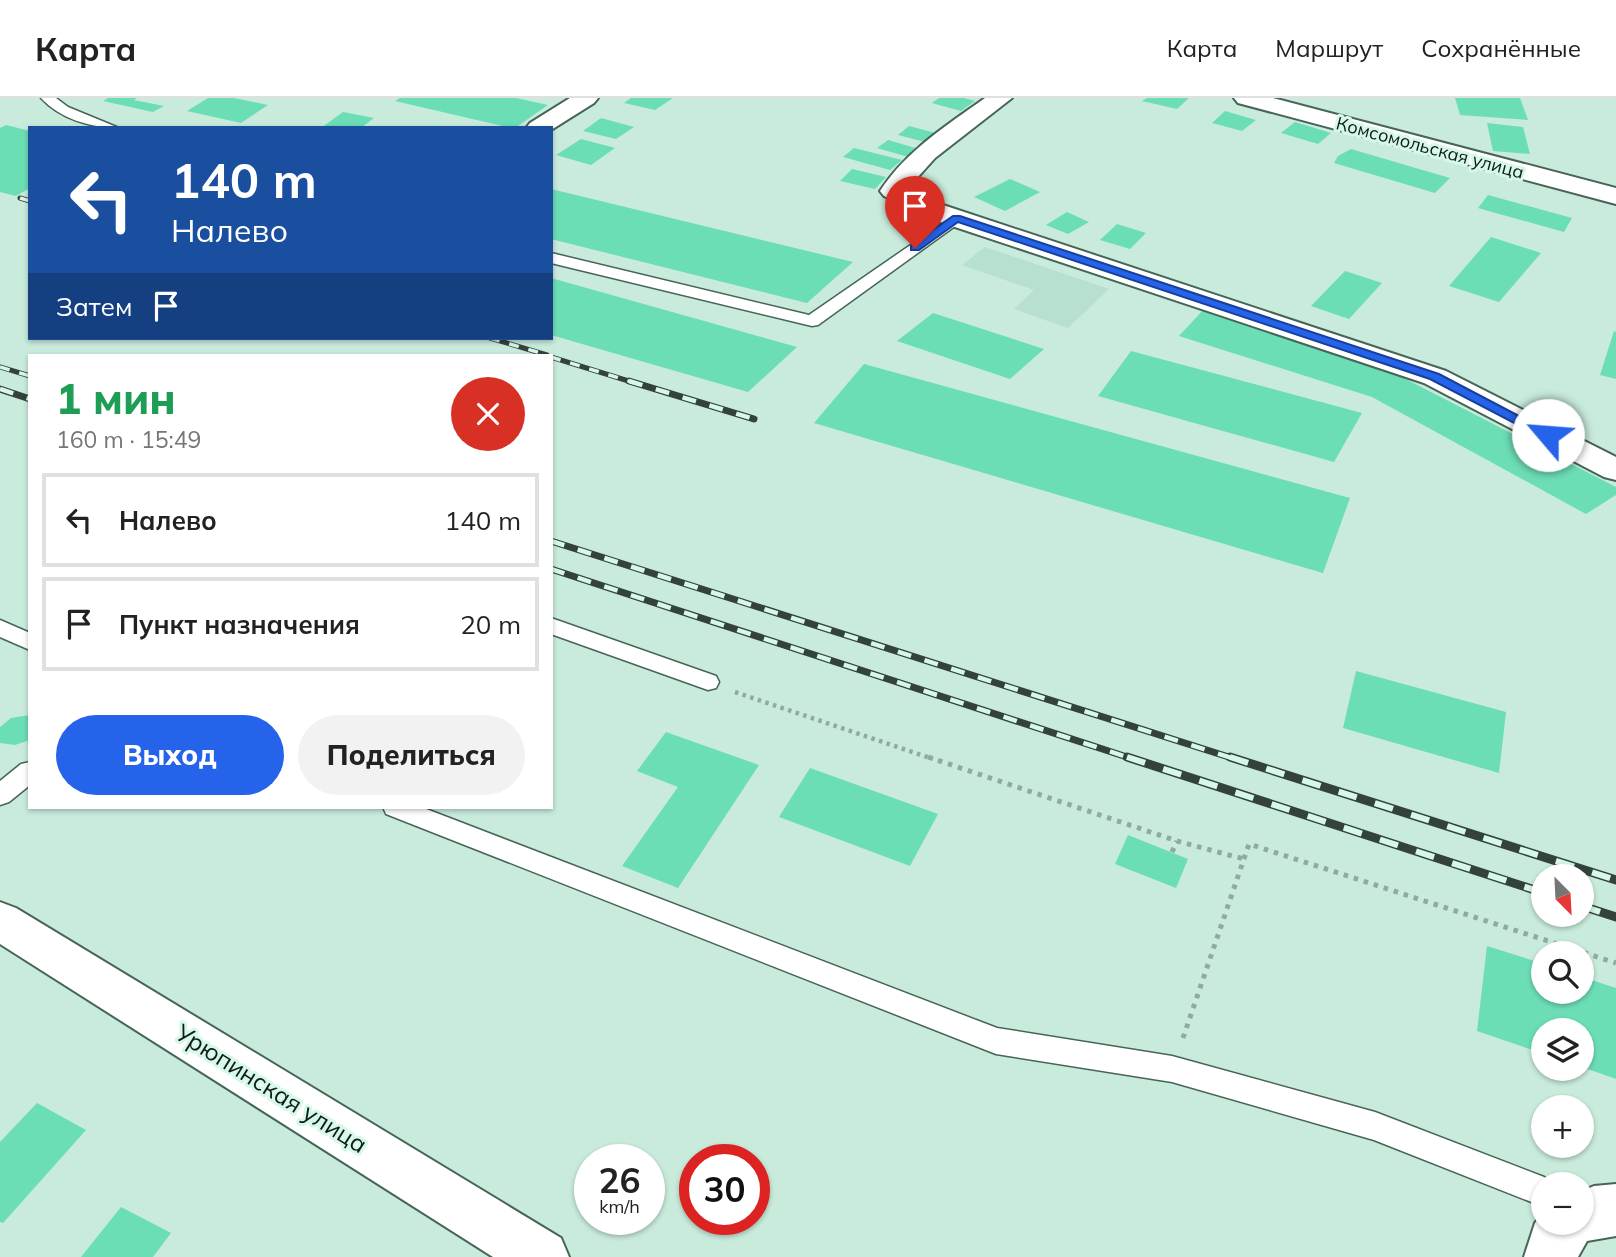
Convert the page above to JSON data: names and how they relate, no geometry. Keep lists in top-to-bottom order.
{
  "streets": {
    "street": ["Комсомольская улица", "Урюпинская улица"]
  },
  "north": "bottom right",
  "page": {
    "header": "Карта",
    "nav": ["Карта", "Маршрут", "Сохранённые"],
    "turn": ["140 m", "Налево"],
    "then": "Затем",
    "heading": ["1 мин", "160 m · 15:49"],
    "list": [
      {
        "name": "Налево",
        "value": "140 m"
      },
      {
        "name": "Пункт назначения",
        "value": "20 m"
      }
    ],
    "buttons": ["Выход", "Поделиться"],
    "map_buttons": ["+", "−"],
    "speed": "26 km/h",
    "limit": "30"
  }
}
